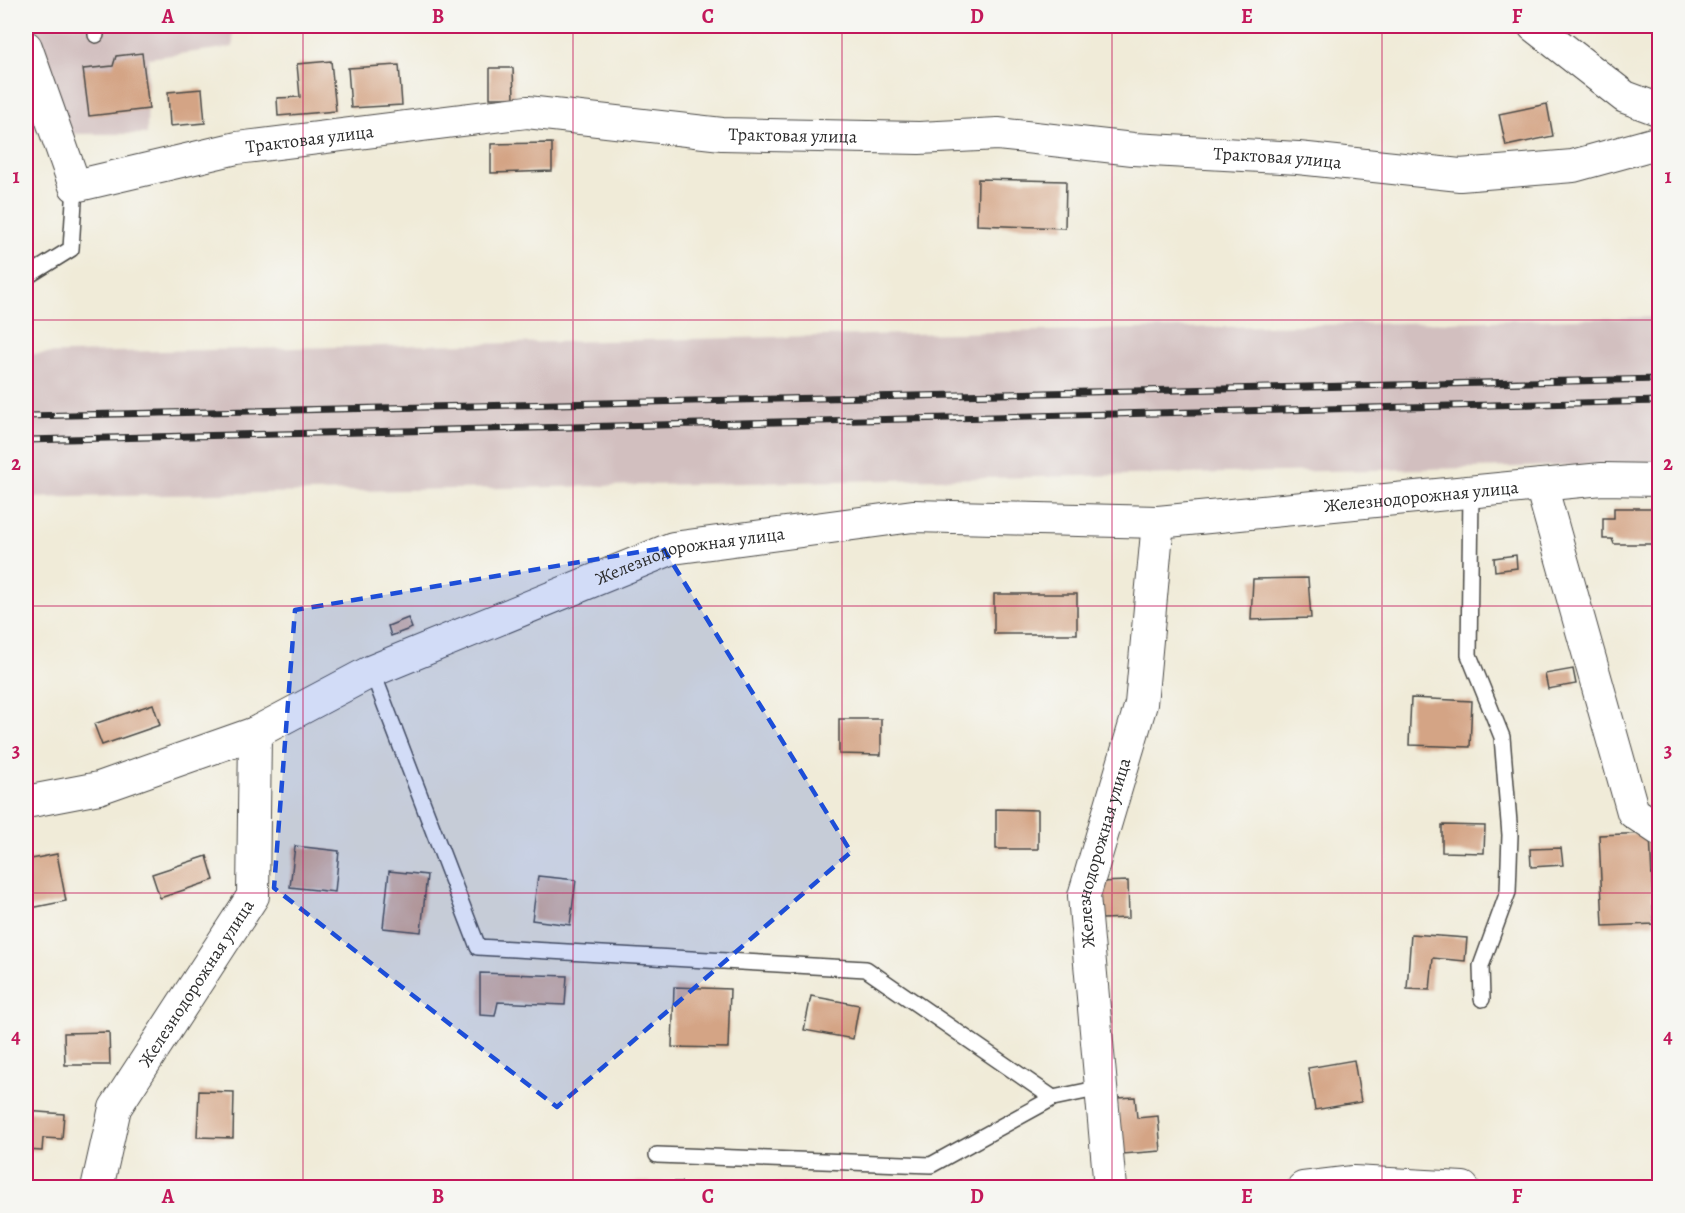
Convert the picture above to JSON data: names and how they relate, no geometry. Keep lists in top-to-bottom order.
{
  "streets": {
    "street": ["Трактовая улица", "Железнодорожная улица"]
  },
  "grid": {
    "columns": [
      "A",
      "B",
      "C",
      "D",
      "E",
      "F"
    ],
    "rows": [
      "1",
      "2",
      "3",
      "4"
    ]
  }
}
